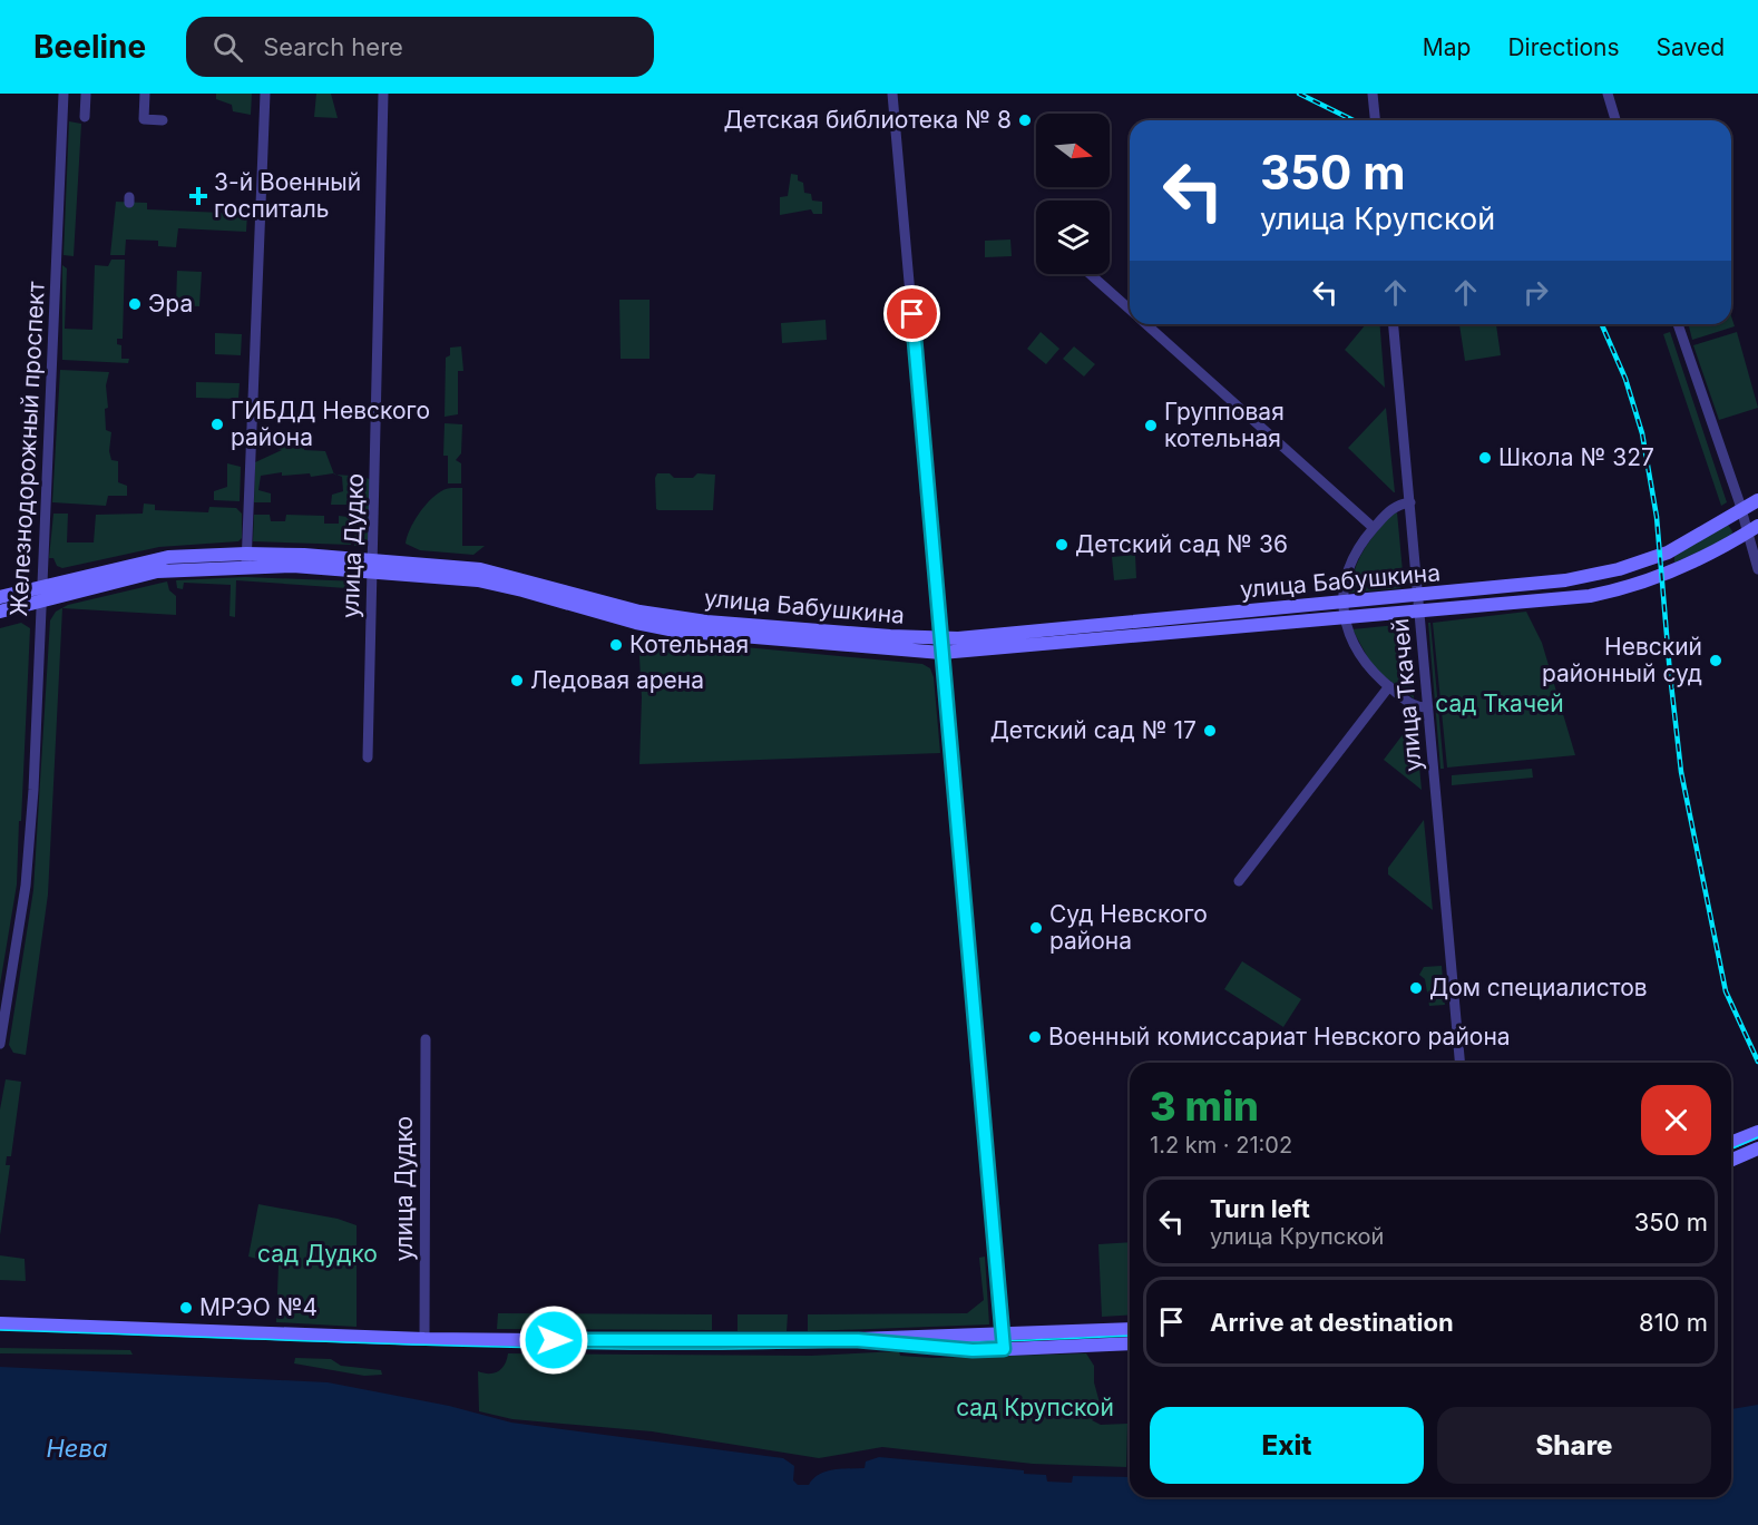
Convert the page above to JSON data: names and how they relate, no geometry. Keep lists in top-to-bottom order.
{
  "streets": {
    "street": [
      "Железнодорожный проспект",
      "улица Дудко",
      "улица Бабушкина",
      "улица Ткачей"
    ]
  },
  "crossings": [
    ["Железнодорожный проспект", "улица Бабушкина"],
    ["улица Дудко", "улица Бабушкина"],
    ["улица Бабушкина", "улица Ткачей"]
  ],
  "water": ["Нева"],
  "parks": ["сад Ткачей", "сад Дудко", "сад Крупской"],
  "places": {
    "other": [
      "Детская библиотека № 8",
      "Эра",
      "ГИБДД Невского района",
      "Групповая котельная",
      "Школа № 327",
      "Детский сад № 36",
      "Котельная",
      "Невский районный суд",
      "Ледовая арена",
      "Детский сад № 17",
      "Суд Невского района",
      "Дом специалистов",
      "Военный комиссариат Невского района",
      "МРЭО №4"
    ],
    "health": ["3-й Военный госпиталь"]
  },
  "north": "right",
  "page": {
    "header": "Beeline",
    "search": "Search here",
    "nav": ["Map", "Directions", "Saved"],
    "turn": ["350 m", "улица Крупской"],
    "heading": ["3 min", "1.2 km · 21:02"],
    "list": [
      {
        "name": "Turn left",
        "note": "улица Крупской",
        "value": "350 m"
      },
      {
        "name": "Arrive at destination",
        "value": "810 m"
      }
    ],
    "buttons": ["Exit", "Share"]
  }
}
